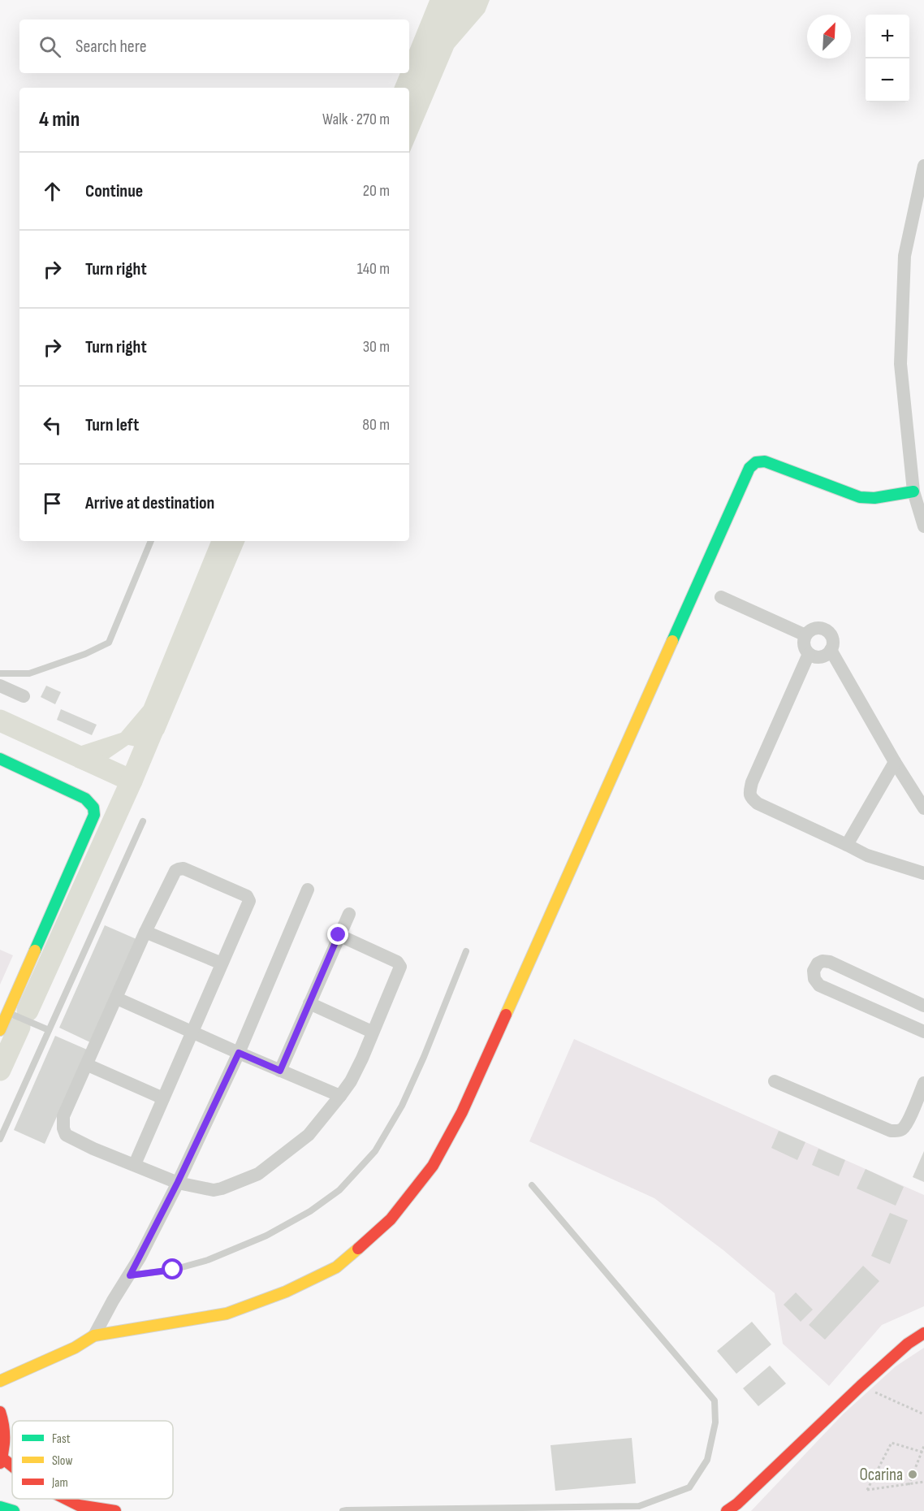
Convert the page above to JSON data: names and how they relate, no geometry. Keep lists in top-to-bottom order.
{
  "places": ["Ocarina"],
  "legend": ["Fast", "Slow", "Jam"],
  "north": "top right",
  "page": {
    "map_buttons": ["+", "−"],
    "search": "Search here",
    "heading": ["4 min", "Walk · 270 m"],
    "list": [
      ["Continue", "20 m"],
      ["Turn right", "140 m"],
      ["Turn right", "30 m"],
      ["Turn left", "80 m"],
      "Arrive at destination"
    ]
  }
}
